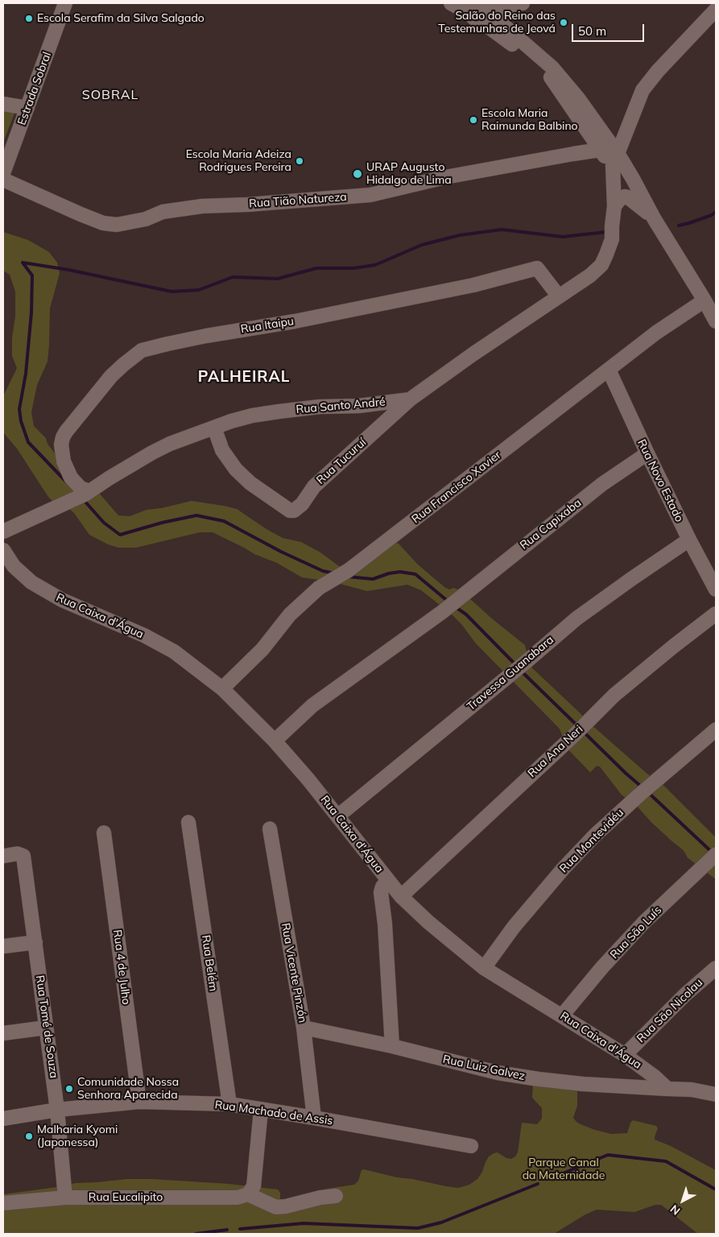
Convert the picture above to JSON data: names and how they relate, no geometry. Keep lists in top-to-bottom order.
{
  "streets": {
    "street": [
      "Estrada Sobral",
      "Rua Tião Natureza",
      "Rua Itaipu",
      "Rua Santo André",
      "Rua Tucuruí",
      "Rua Novo Estado",
      "Rua Francisco Xavier",
      "Rua Capixaba",
      "Rua Caixa d'Água",
      "Travessa Guanabara",
      "Rua Ana Neri",
      "Rua Montevidéu",
      "Rua São Luís",
      "Rua Belém",
      "Rua 4 de Julho",
      "Rua Vicente Pinzón",
      "Rua São Nicolau",
      "Rua Tomé de Souza",
      "Rua Luiz Galvez",
      "Rua Machado de Assis",
      "Rua Eucalipito"
    ]
  },
  "crossings": [
    ["Rua Itaipu", "Rua Santo André"],
    ["Rua Santo André", "Rua Tucuruí"],
    ["Rua Novo Estado", "Rua Francisco Xavier"],
    ["Rua Novo Estado", "Rua Capixaba"],
    ["Rua Novo Estado", "Travessa Guanabara"],
    ["Rua Francisco Xavier", "Rua Caixa d'Água"],
    ["Rua Capixaba", "Rua Caixa d'Água"],
    ["Rua Caixa d'Água", "Travessa Guanabara"],
    ["Rua Caixa d'Água", "Rua Ana Neri"],
    ["Rua Caixa d'Água", "Rua Montevidéu"],
    ["Rua Caixa d'Água", "Rua São Luís"],
    ["Rua Caixa d'Água", "Rua São Nicolau"],
    ["Rua Caixa d'Água", "Rua Luiz Galvez"],
    ["Rua Belém", "Rua Machado de Assis"],
    ["Rua 4 de Julho", "Rua Machado de Assis"],
    ["Rua Vicente Pinzón", "Rua Luiz Galvez"],
    ["Rua Vicente Pinzón", "Rua Machado de Assis"],
    ["Rua Tomé de Souza", "Rua Machado de Assis"],
    ["Rua Tomé de Souza", "Rua Eucalipito"]
  ],
  "districts": ["SOBRAL", "PALHEIRAL"],
  "parks": ["Parque Canal da Maternidade"],
  "places": [
    "Escola Serafim da Silva Salgado",
    "Salão do Reino das Testemunhas de Jeová",
    "Escola Maria Raimunda Balbino",
    "Escola Maria Adeiza Rodrigues Pereira",
    "URAP Augusto Hidalgo de Lima",
    "Comunidade Nossa Senhora Aparecida",
    "Malharia Kyomi (Japonessa)"
  ],
  "scale_bar": "50 m",
  "north": "bottom left"
}
